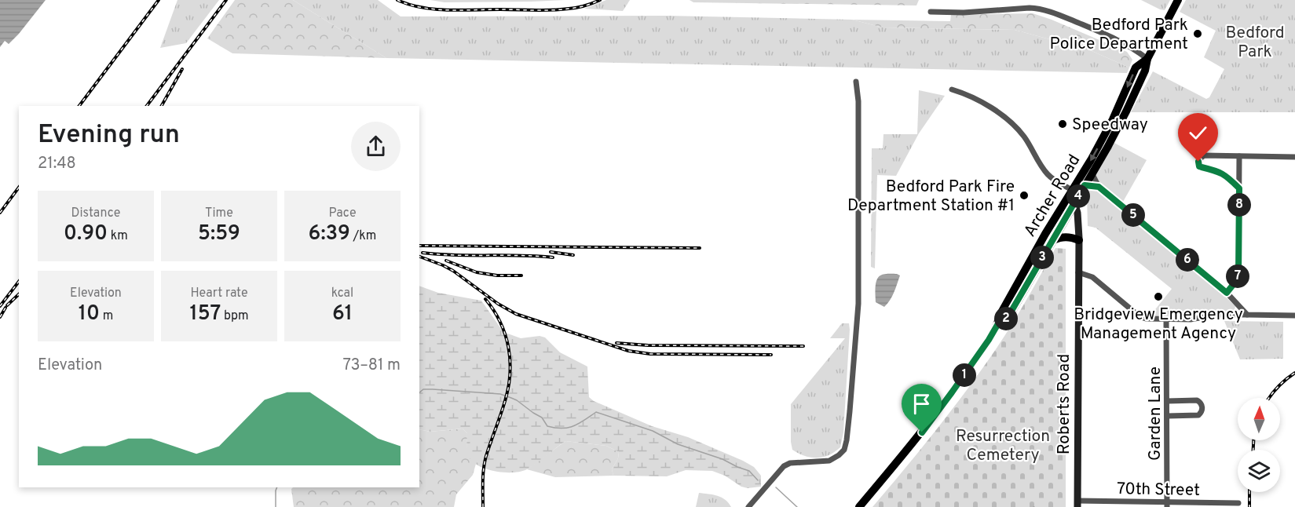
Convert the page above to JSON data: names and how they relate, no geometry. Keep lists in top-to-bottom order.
{
  "streets": {
    "main road": ["Archer Road"],
    "street": ["Roberts Road", "Garden Lane", "70th Street"]
  },
  "crossings": [
    ["Archer Road", "Roberts Road"],
    ["Roberts Road", "70th Street"],
    ["Garden Lane", "70th Street"]
  ],
  "parks": ["Bedford Park", "Resurrection Cemetery"],
  "places": [
    "Bedford Park Police Department",
    "Speedway",
    "Bedford Park Fire Department Station #1",
    "Bridgeview Emergency Management Agency"
  ],
  "north": "top",
  "page": {
    "heading": ["Evening run", "21:48"],
    "pins": [
      "4",
      "8",
      "5",
      "3",
      "6",
      "7",
      "2",
      "1"
    ],
    "stats": [
      ["Distance", "0.90 km"],
      ["Time", "5:59"],
      ["Pace", "6:39 /km"],
      ["Elevation", "10 m"],
      ["Heart rate", "157 bpm"],
      ["kcal", "61"]
    ],
    "chart": ["Elevation", "73–81 m"]
  }
}
